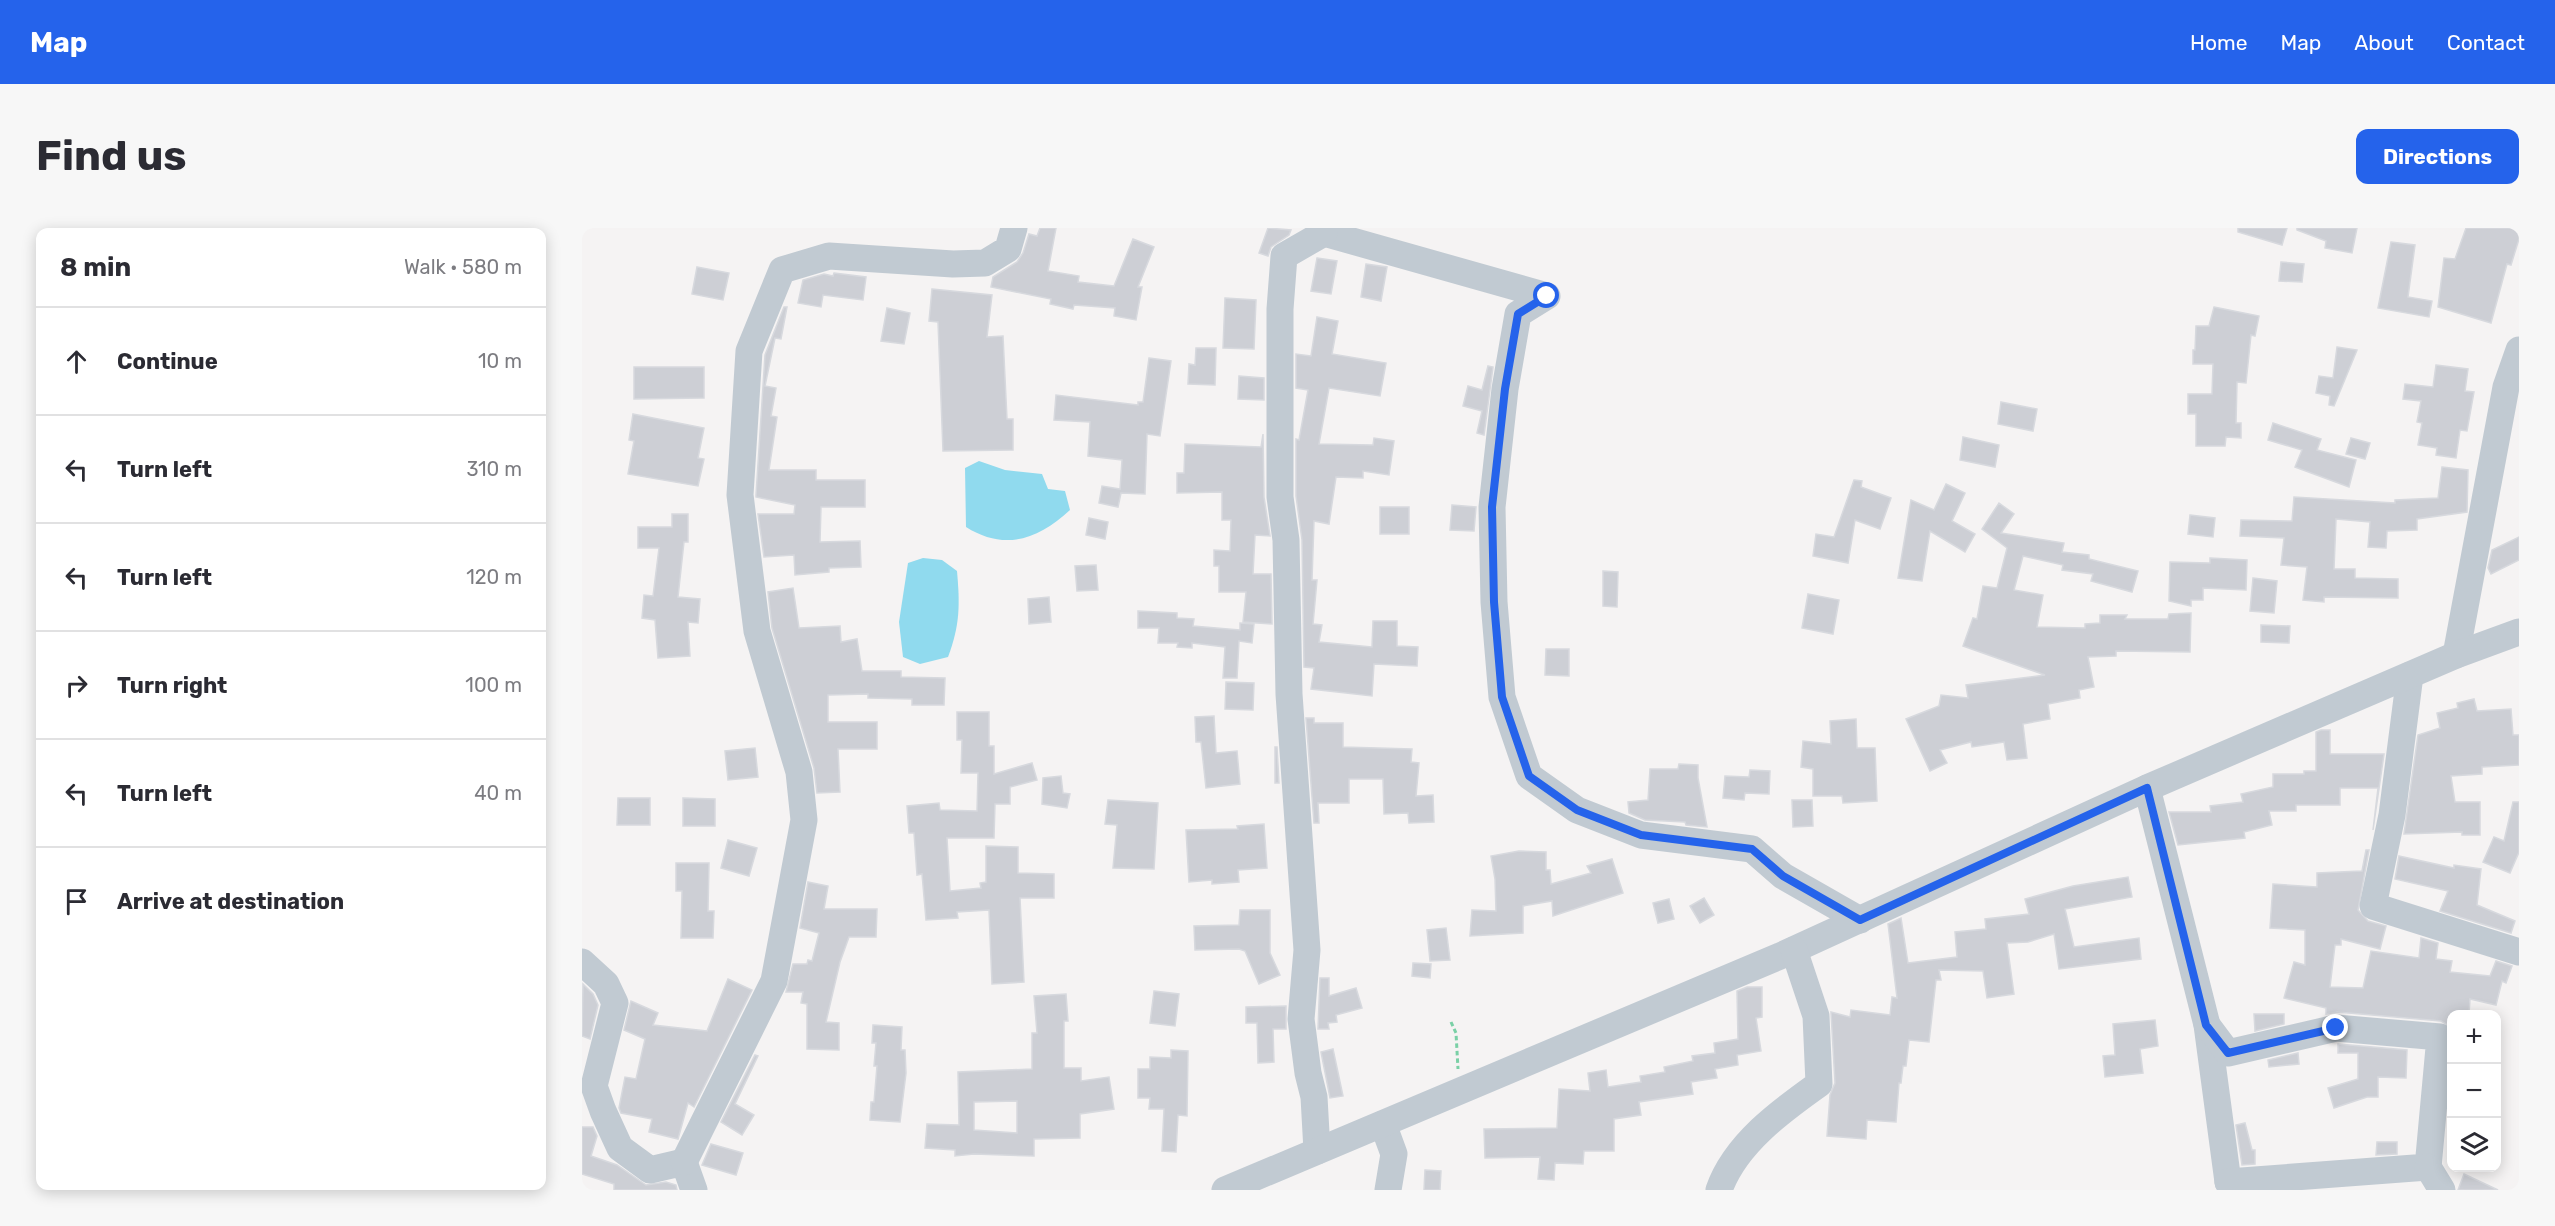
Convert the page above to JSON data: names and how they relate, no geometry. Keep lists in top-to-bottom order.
{
  "page": {
    "header": "Map",
    "nav": [
      "Home",
      "Map",
      "About",
      "Contact"
    ],
    "buttons": "Directions",
    "title": "Find us",
    "heading": ["8 min", "Walk · 580 m"],
    "list": [
      ["Continue", "10 m"],
      ["Turn left", "310 m"],
      ["Turn left", "120 m"],
      ["Turn right", "100 m"],
      ["Turn left", "40 m"],
      "Arrive at destination"
    ],
    "map_buttons": ["+", "−"]
  }
}
